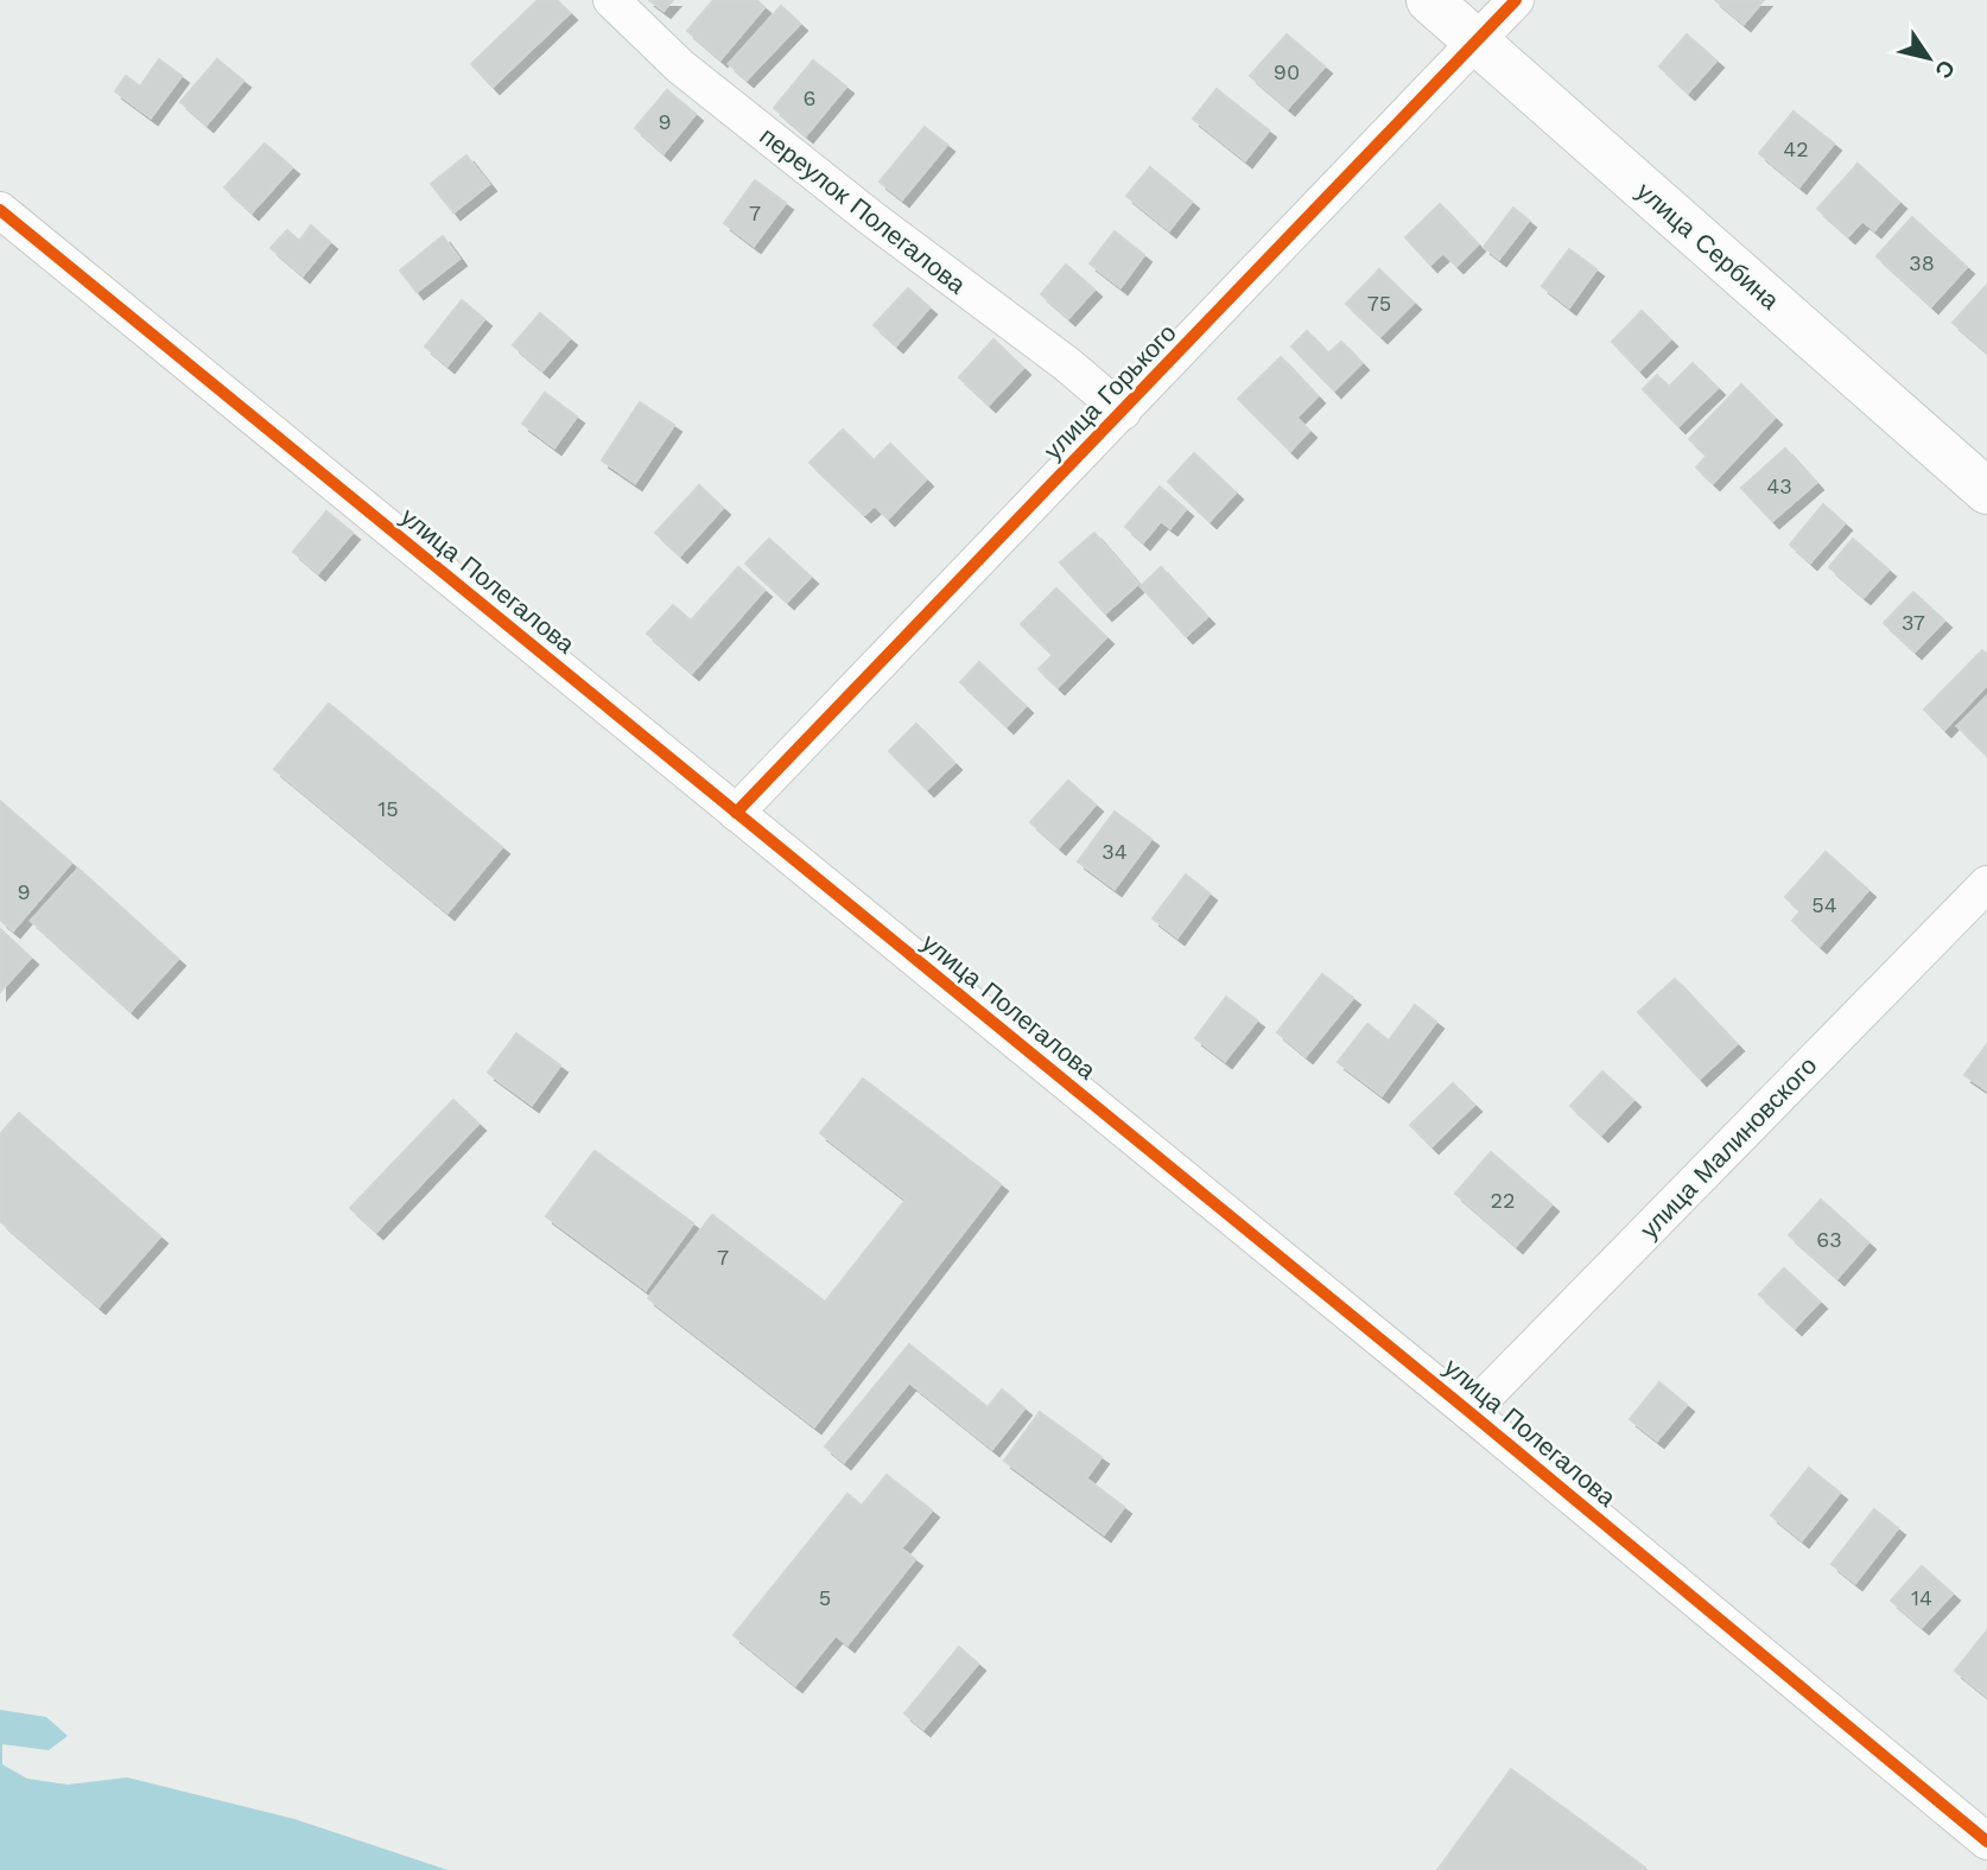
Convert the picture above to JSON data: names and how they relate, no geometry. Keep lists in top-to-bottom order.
{
  "streets": {
    "street": [
      "переулок Полегалова",
      "улица Сербина",
      "улица Горького",
      "улица Полегалова",
      "улица Малиновского"
    ]
  },
  "crossings": [
    ["переулок Полегалова", "улица Горького"],
    ["улица Сербина", "улица Горького"],
    ["улица Горького", "улица Полегалова"],
    ["улица Полегалова", "улица Малиновского"]
  ],
  "house_numbers": [
    "90",
    "6",
    "9",
    "42",
    "7",
    "38",
    "75",
    "43",
    "37",
    "15",
    "34",
    "9",
    "54",
    "22",
    "63",
    "7",
    "5",
    "14"
  ],
  "north": "bottom right"
}
